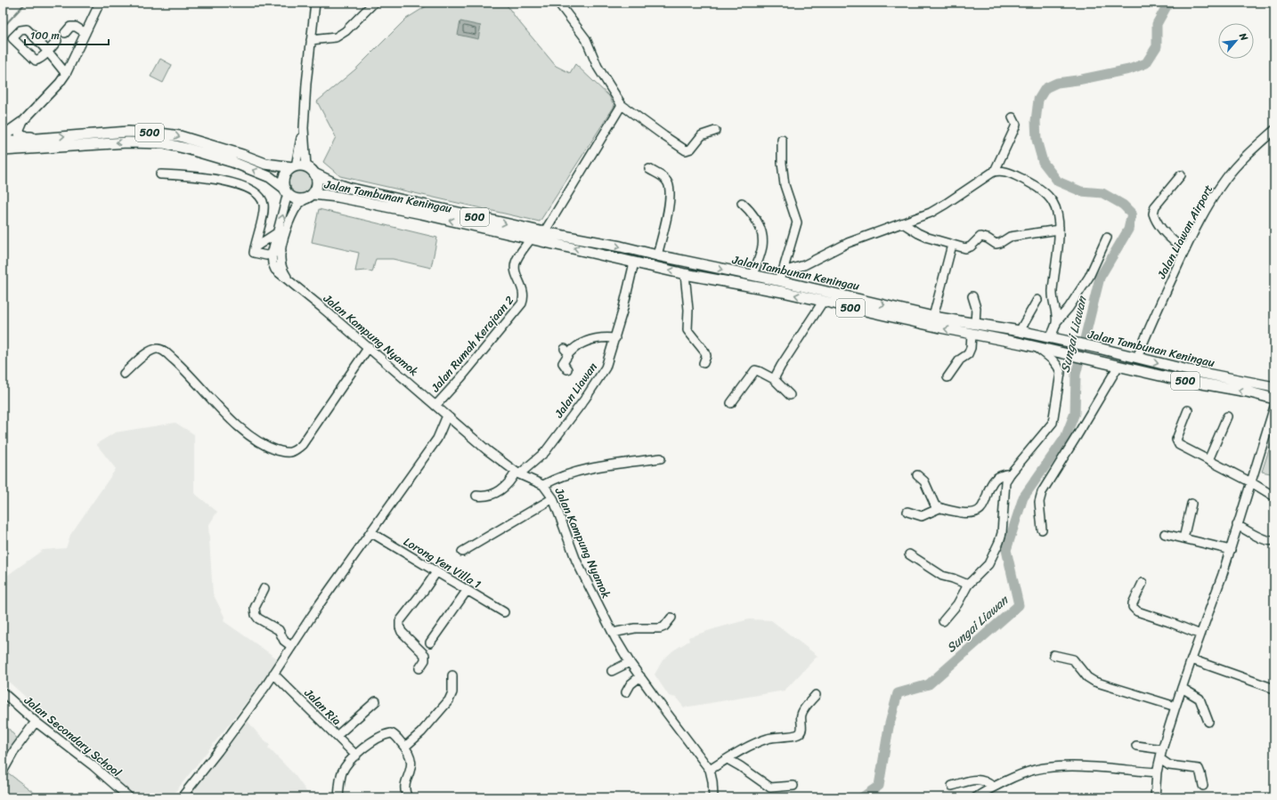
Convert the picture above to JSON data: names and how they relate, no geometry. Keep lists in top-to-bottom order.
{
  "streets": {
    "main road": ["500", "Jalan Tambunan Keningau"],
    "street": [
      "Jalan Liawan Airport",
      "Jalan Kampung Nyamok",
      "Jalan Rumah Kerajaan 2",
      "Jalan Liawan",
      "Lorong Yen Villa 1",
      "Jalan Ria",
      "Jalan Secondary School"
    ]
  },
  "crossings": [
    ["500", "Jalan Tambunan Keningau"],
    ["500", "Jalan Kampung Nyamok"],
    ["Jalan Tambunan Keningau", "Jalan Liawan Airport"],
    ["Jalan Tambunan Keningau", "Jalan Kampung Nyamok"],
    ["Jalan Tambunan Keningau", "Jalan Rumah Kerajaan 2"],
    ["Jalan Tambunan Keningau", "Jalan Liawan"],
    ["Jalan Kampung Nyamok", "Jalan Rumah Kerajaan 2"],
    ["Jalan Kampung Nyamok", "Jalan Liawan"]
  ],
  "water": ["Sungai Liawan"],
  "scale_bar": "100 m",
  "north": "top right"
}
